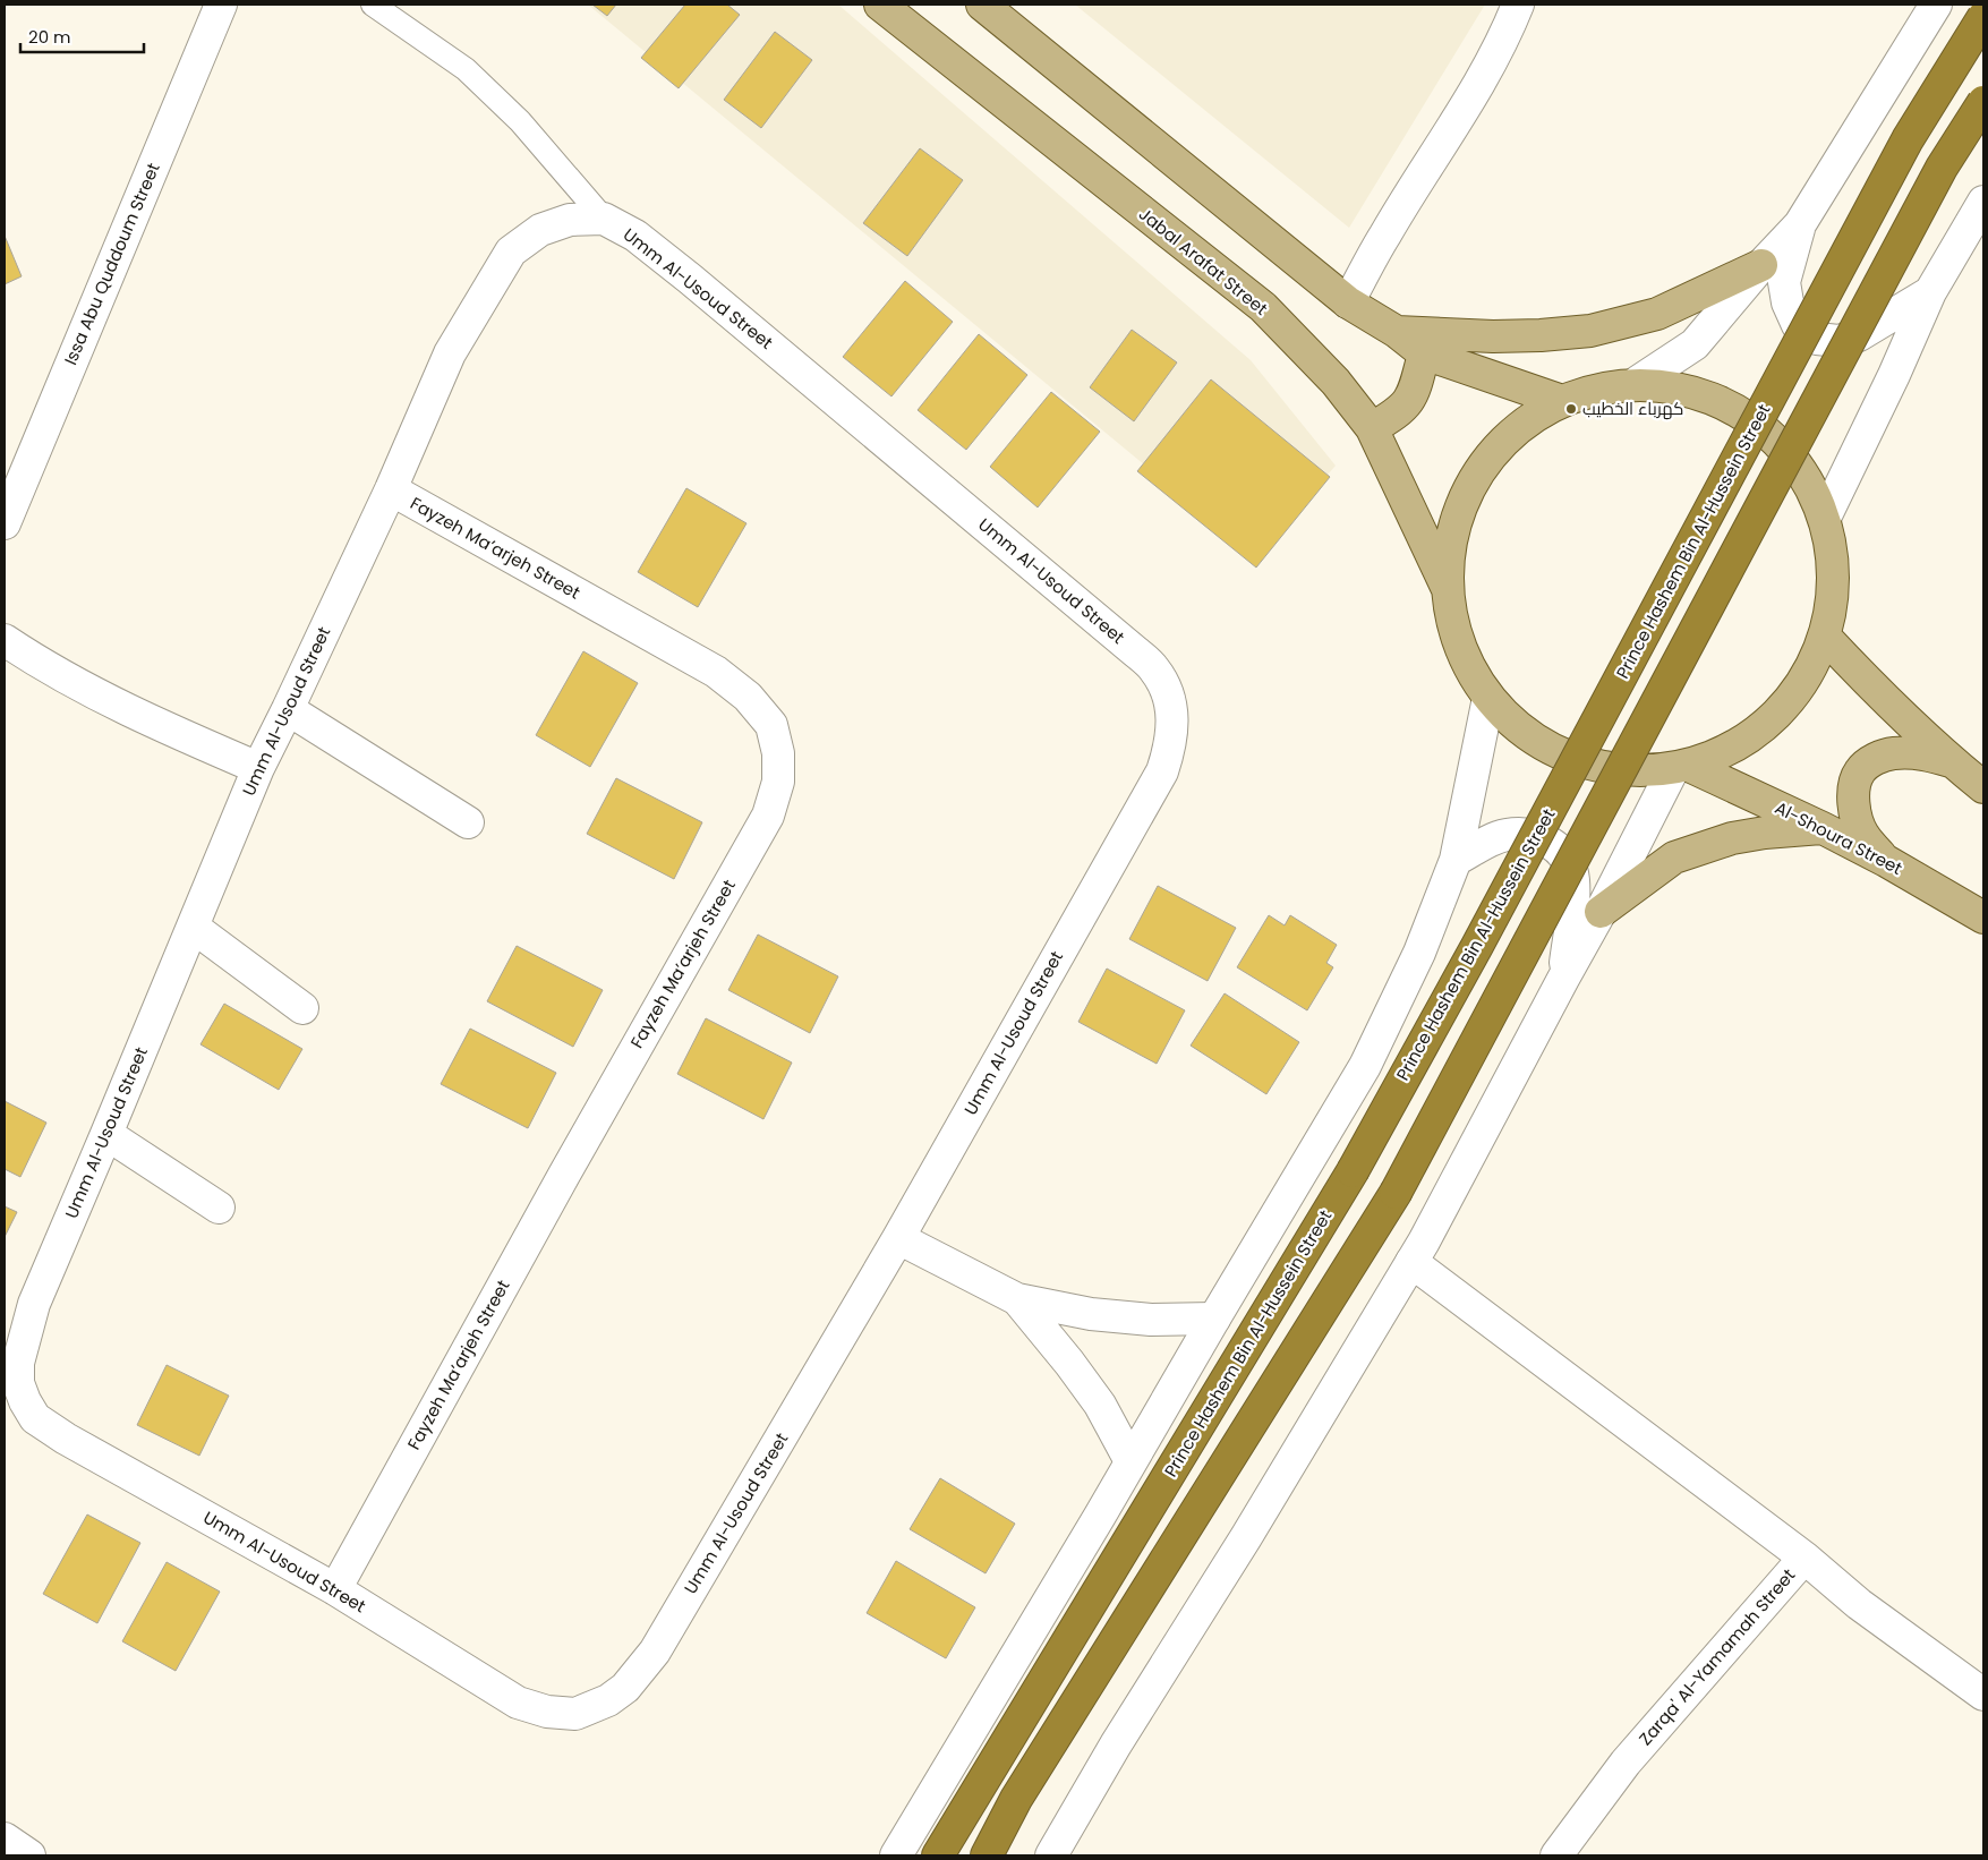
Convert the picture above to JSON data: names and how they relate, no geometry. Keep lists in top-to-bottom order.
{
  "streets": {
    "highway": ["Prince Hashem Bin Al-Hussein Street"],
    "main road": ["Jabal Arafat Street", "Al-Shoura Street"],
    "street": [
      "Issa Abu Quddoum Street",
      "Umm Al-Usoud Street",
      "Fayzeh Ma’arjeh Street",
      "Zarqa' Al-Yamamah Street"
    ]
  },
  "crossings": [
    ["Umm Al-Usoud Street", "Fayzeh Ma’arjeh Street"]
  ],
  "places": ["كهرباء الخطيب"],
  "scale_bar": "20 m"
}
